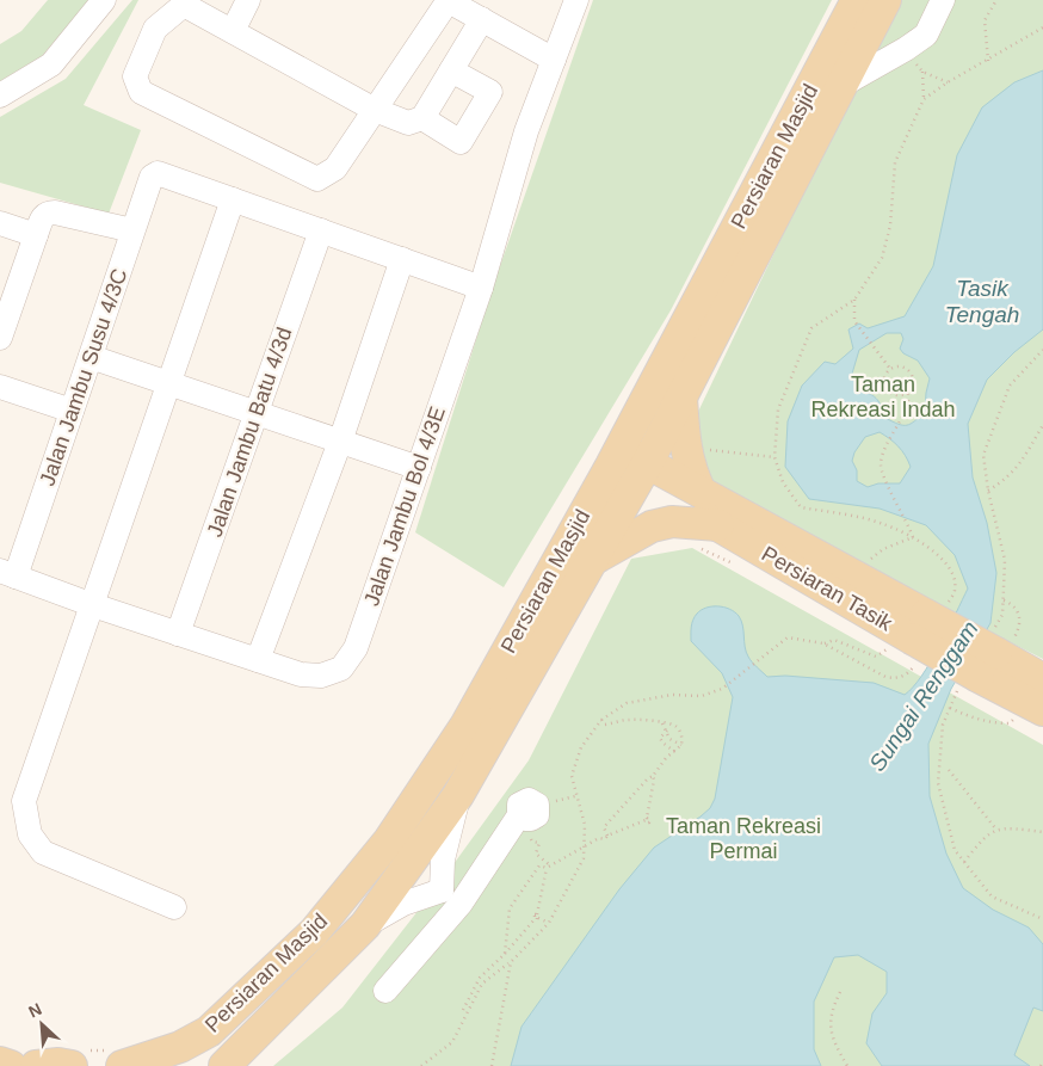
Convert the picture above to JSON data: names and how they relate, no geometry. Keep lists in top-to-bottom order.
{
  "streets": {
    "main road": ["Persiaran Masjid", "Persiaran Tasik"],
    "street": ["Jalan Jambu Susu 4/3C", "Jalan Jambu Batu 4/3d", "Jalan Jambu Bol 4/3E"]
  },
  "crossings": [
    ["Persiaran Masjid", "Persiaran Tasik"],
    ["Jalan Jambu Susu 4/3C", "Jalan Jambu Bol 4/3E"],
    ["Jalan Jambu Batu 4/3d", "Jalan Jambu Bol 4/3E"]
  ],
  "water": ["Tasik Tengah", "Sungai Renggam"],
  "parks": ["Taman Rekreasi Indah", "Taman Rekreasi Permai"],
  "north": "top left"
}
